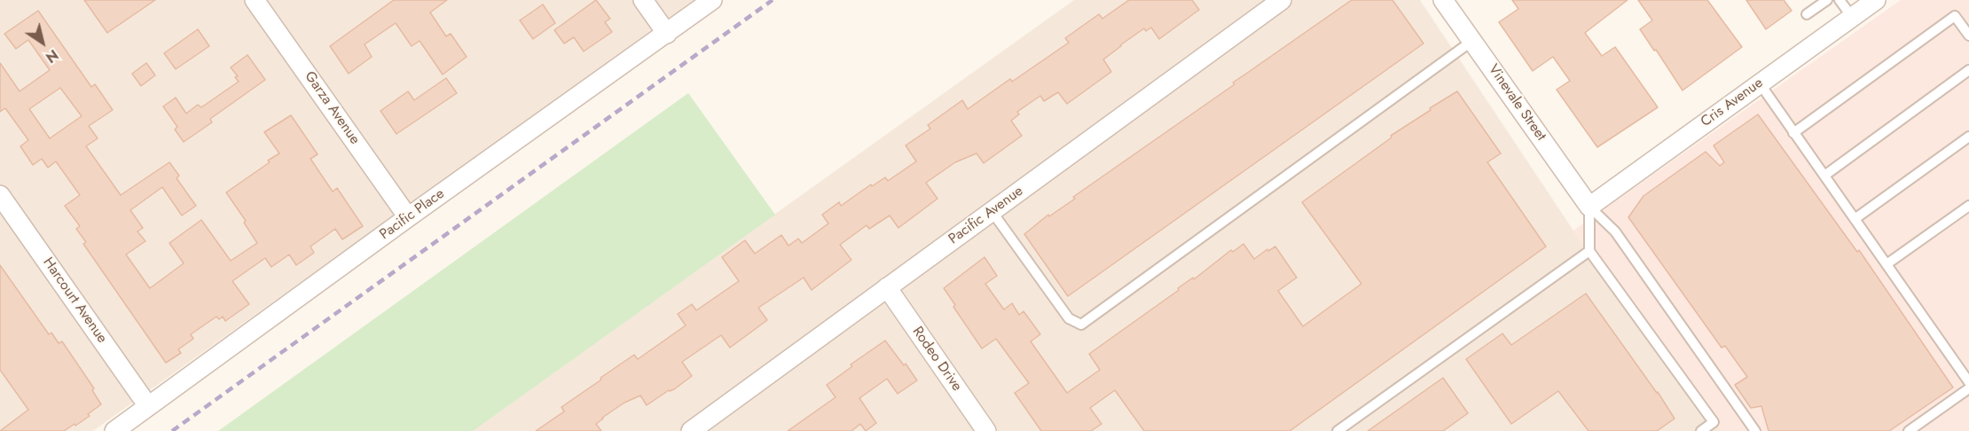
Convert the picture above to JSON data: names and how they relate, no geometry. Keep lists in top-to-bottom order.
{
  "streets": {
    "street": [
      "Vinevale Street",
      "Cris Avenue",
      "Garza Avenue",
      "Pacific Place",
      "Pacific Avenue",
      "Harcourt Avenue",
      "Rodeo Drive"
    ]
  },
  "crossings": [
    ["Vinevale Street", "Cris Avenue"],
    ["Garza Avenue", "Pacific Place"],
    ["Pacific Place", "Harcourt Avenue"],
    ["Pacific Avenue", "Rodeo Drive"]
  ],
  "north": "bottom right"
}
